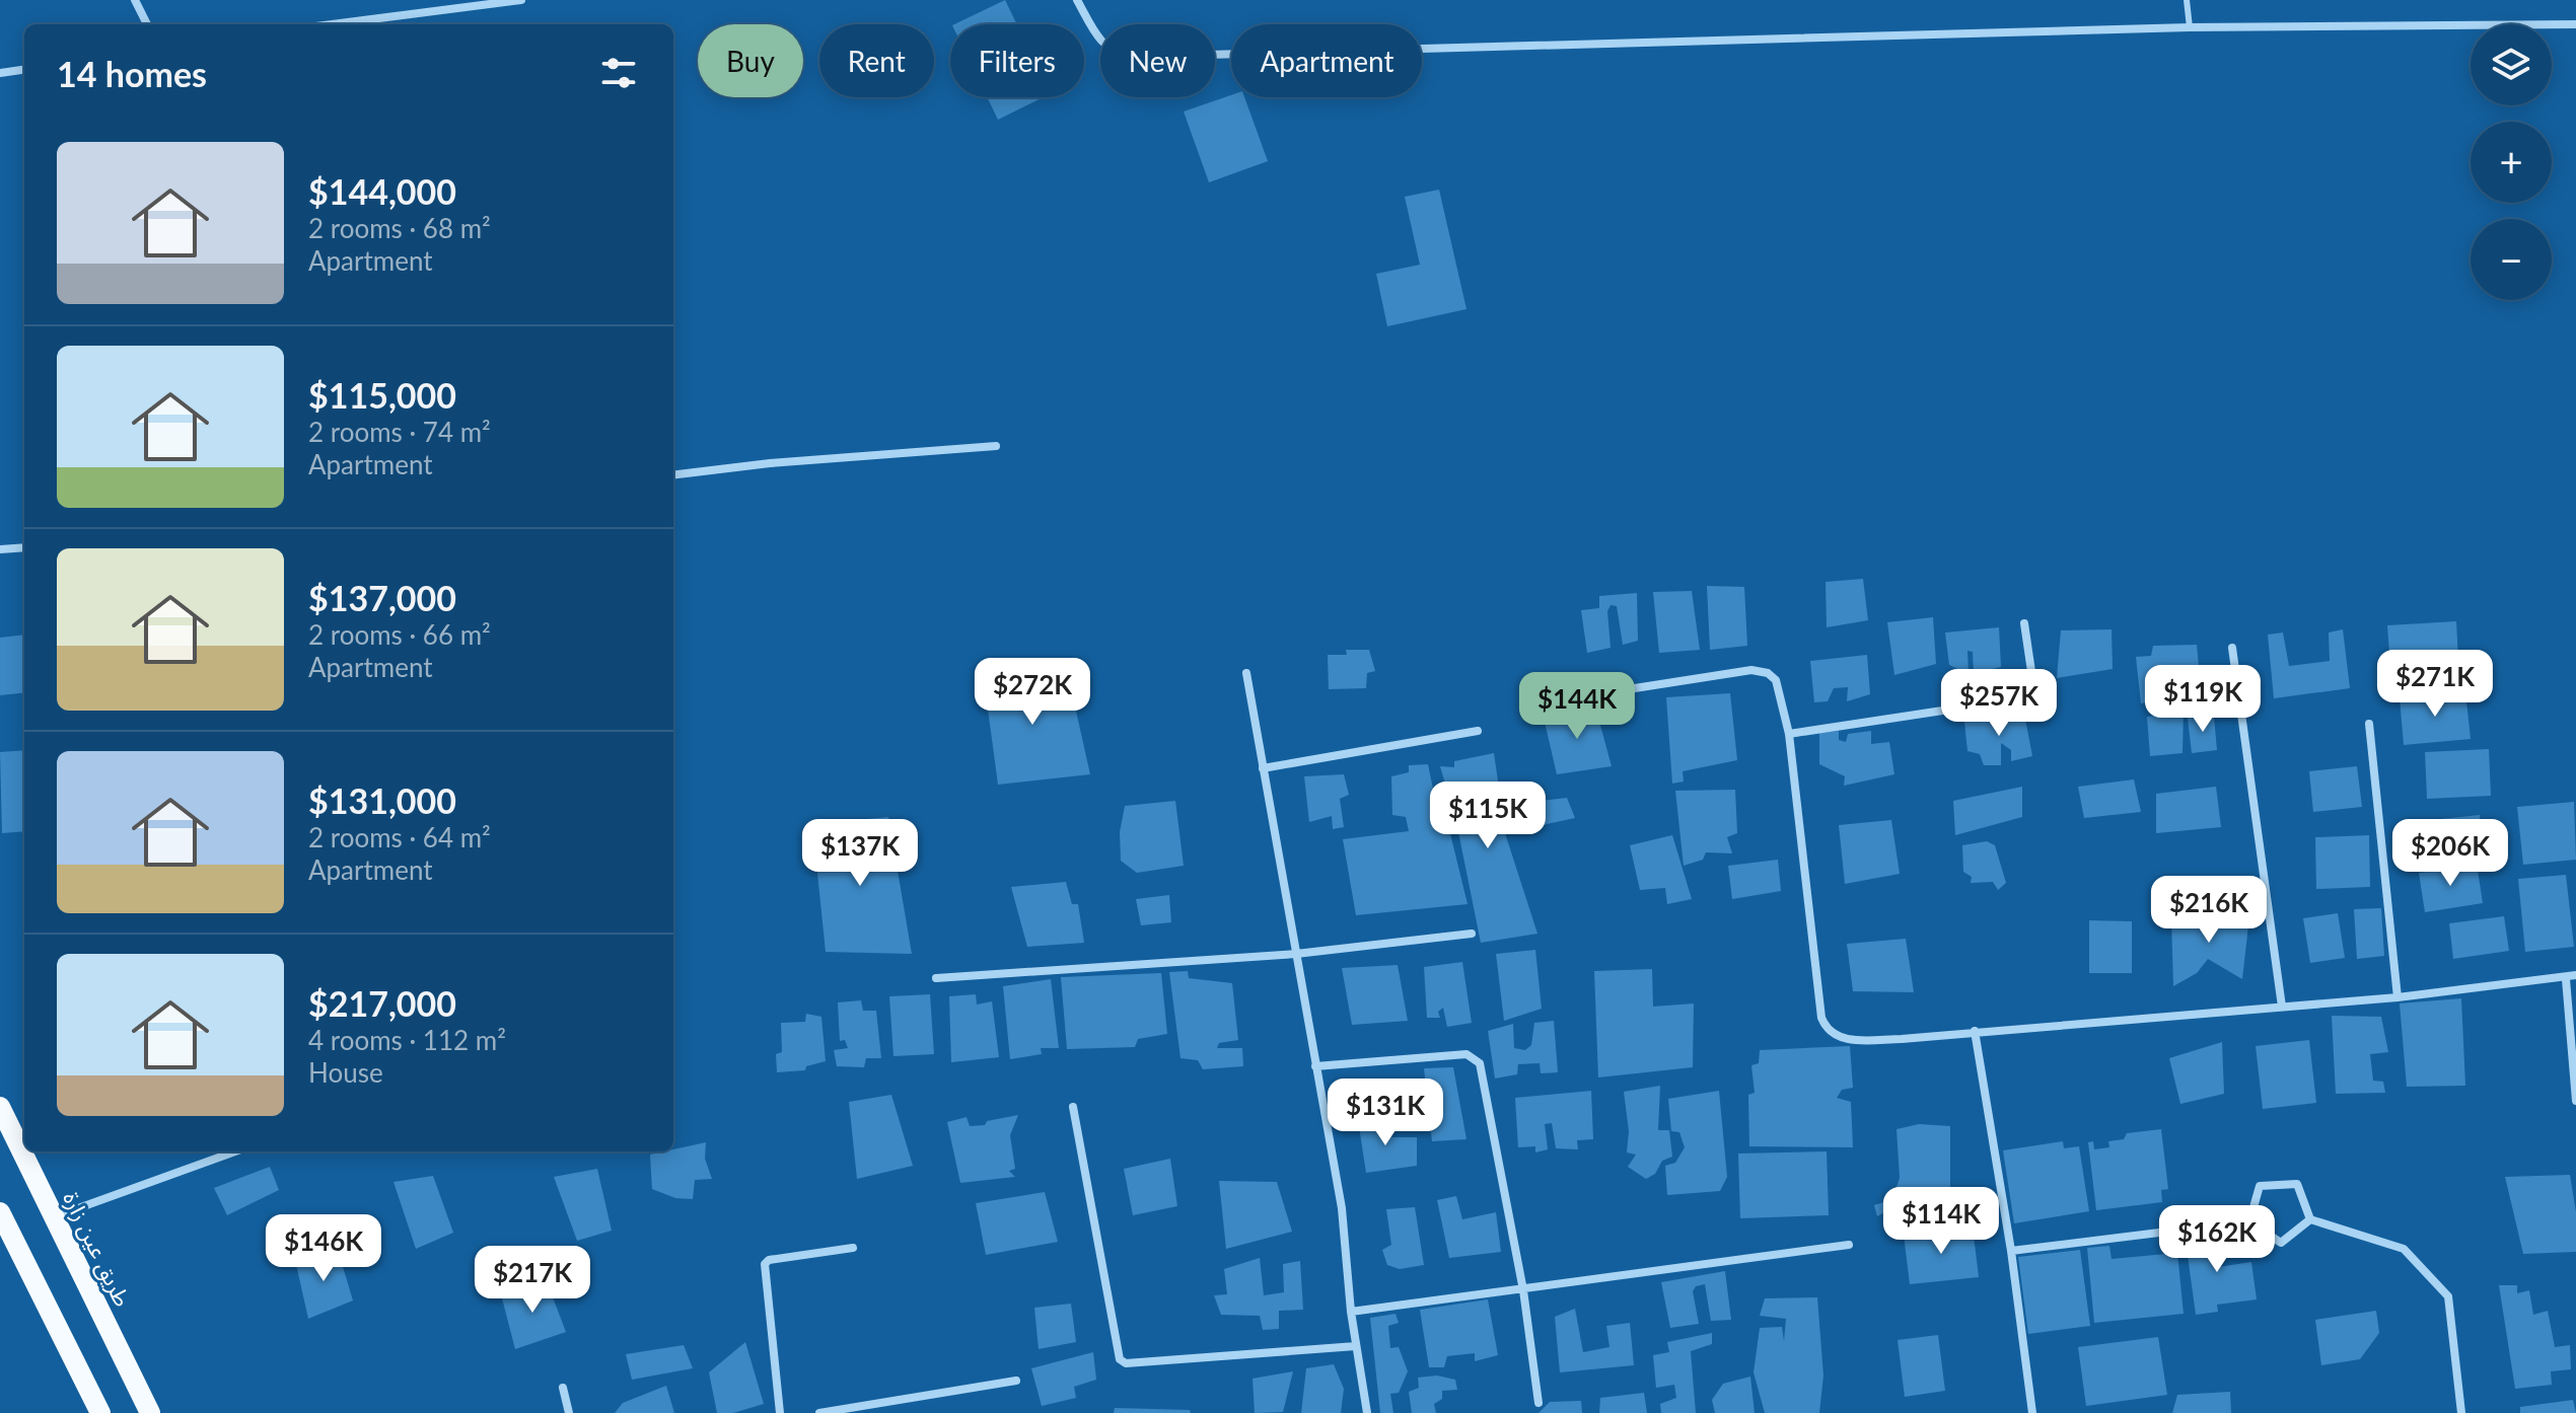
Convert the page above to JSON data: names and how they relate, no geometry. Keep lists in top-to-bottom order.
{
  "streets": {
    "main road": ["طريق عين زارة"]
  },
  "page": {
    "map_buttons": ["+", "−"],
    "chip": [
      "Buy",
      "Rent",
      "Filters",
      "New",
      "Apartment"
    ],
    "heading": "14 homes",
    "list": [
      {
        "name": "$144,000",
        "note": "2 rooms · 68 m² · Apartment"
      },
      {
        "name": "$115,000",
        "note": "2 rooms · 74 m² · Apartment"
      },
      {
        "name": "$137,000",
        "note": "2 rooms · 66 m² · Apartment"
      },
      {
        "name": "$131,000",
        "note": "2 rooms · 64 m² · Apartment"
      },
      {
        "name": "$217,000",
        "note": "4 rooms · 112 m² · House"
      }
    ],
    "price": [
      "$271K",
      "$272K",
      "$119K",
      "$257K",
      "$144K",
      "$115K",
      "$137K",
      "$206K",
      "$216K",
      "$131K",
      "$114K",
      "$162K",
      "$146K",
      "$217K"
    ]
  }
}
